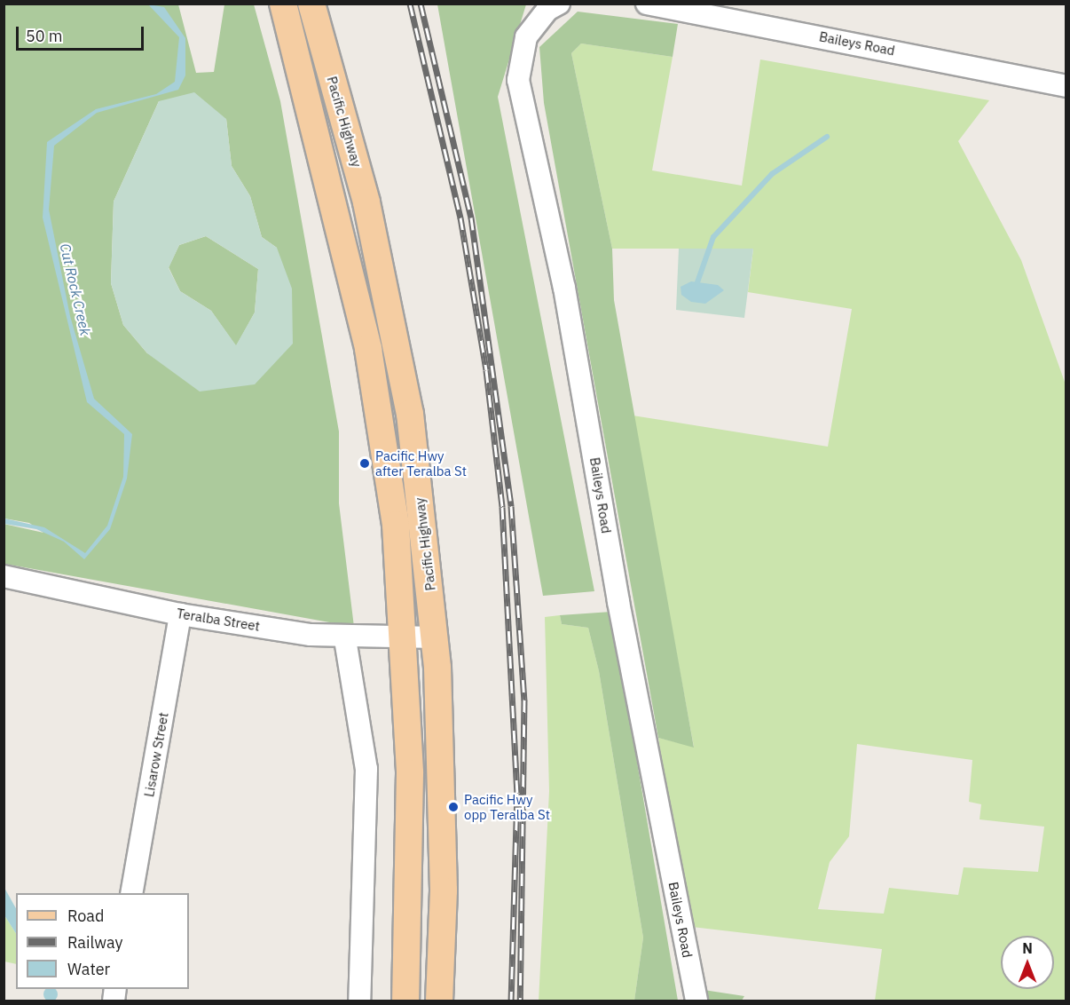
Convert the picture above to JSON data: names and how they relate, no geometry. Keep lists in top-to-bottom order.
{
  "streets": {
    "main road": ["Pacific Highway"],
    "street": ["Baileys Road", "Teralba Street", "Lisarow Street"]
  },
  "crossings": [
    ["Pacific Highway", "Teralba Street"],
    ["Teralba Street", "Lisarow Street"]
  ],
  "water": ["Cut Rock Creek"],
  "places": ["Pacific Hwy after Teralba St", "Pacific Hwy opp Teralba St"],
  "legend": ["Road", "Railway", "Water"],
  "scale_bar": "50 m",
  "north": "top"
}
